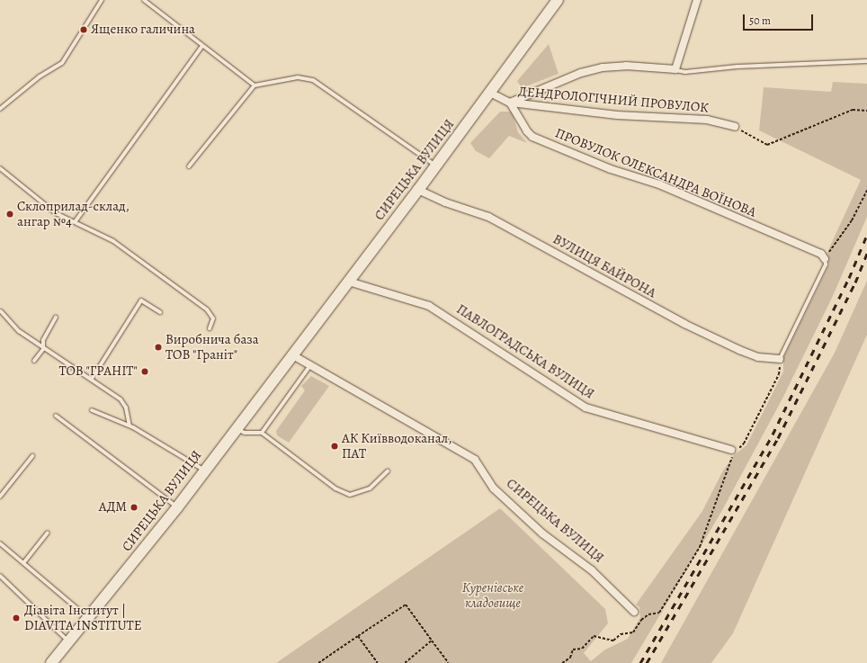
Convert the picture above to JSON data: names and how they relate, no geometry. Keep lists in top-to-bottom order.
{
  "streets": {
    "main road": ["СИРЕЦЬКА ВУЛИЦЯ"],
    "street": [
      "ДЕНДРОЛОГІЧНИЙ ПРОВУЛОК",
      "ПРОВУЛОК ОЛЕКСАНДРА ВОЇНОВА",
      "ВУЛИЦЯ БАЙРОНА",
      "ПАВЛОГРАДСЬКА ВУЛИЦЯ"
    ]
  },
  "crossings": [
    ["ДЕНДРОЛОГІЧНИЙ ПРОВУЛОК", "ПРОВУЛОК ОЛЕКСАНДРА ВОЇНОВА"],
    ["СИРЕЦЬКА ВУЛИЦЯ", "ВУЛИЦЯ БАЙРОНА"],
    ["СИРЕЦЬКА ВУЛИЦЯ", "ПАВЛОГРАДСЬКА ВУЛИЦЯ"]
  ],
  "parks": ["Куренівське кладовище"],
  "places": [
    "Ященко галичина",
    "Склоприлад-склад, ангар №4",
    "Виробнича база ТОВ \"Граніт\"",
    "ТОВ \"ГРАНІТ\"",
    "АК Київводоканал, ПАТ",
    "АДМ",
    "Діавіта Інститут | DIAVITA INSTITUTE"
  ],
  "scale_bar": "50 m"
}
